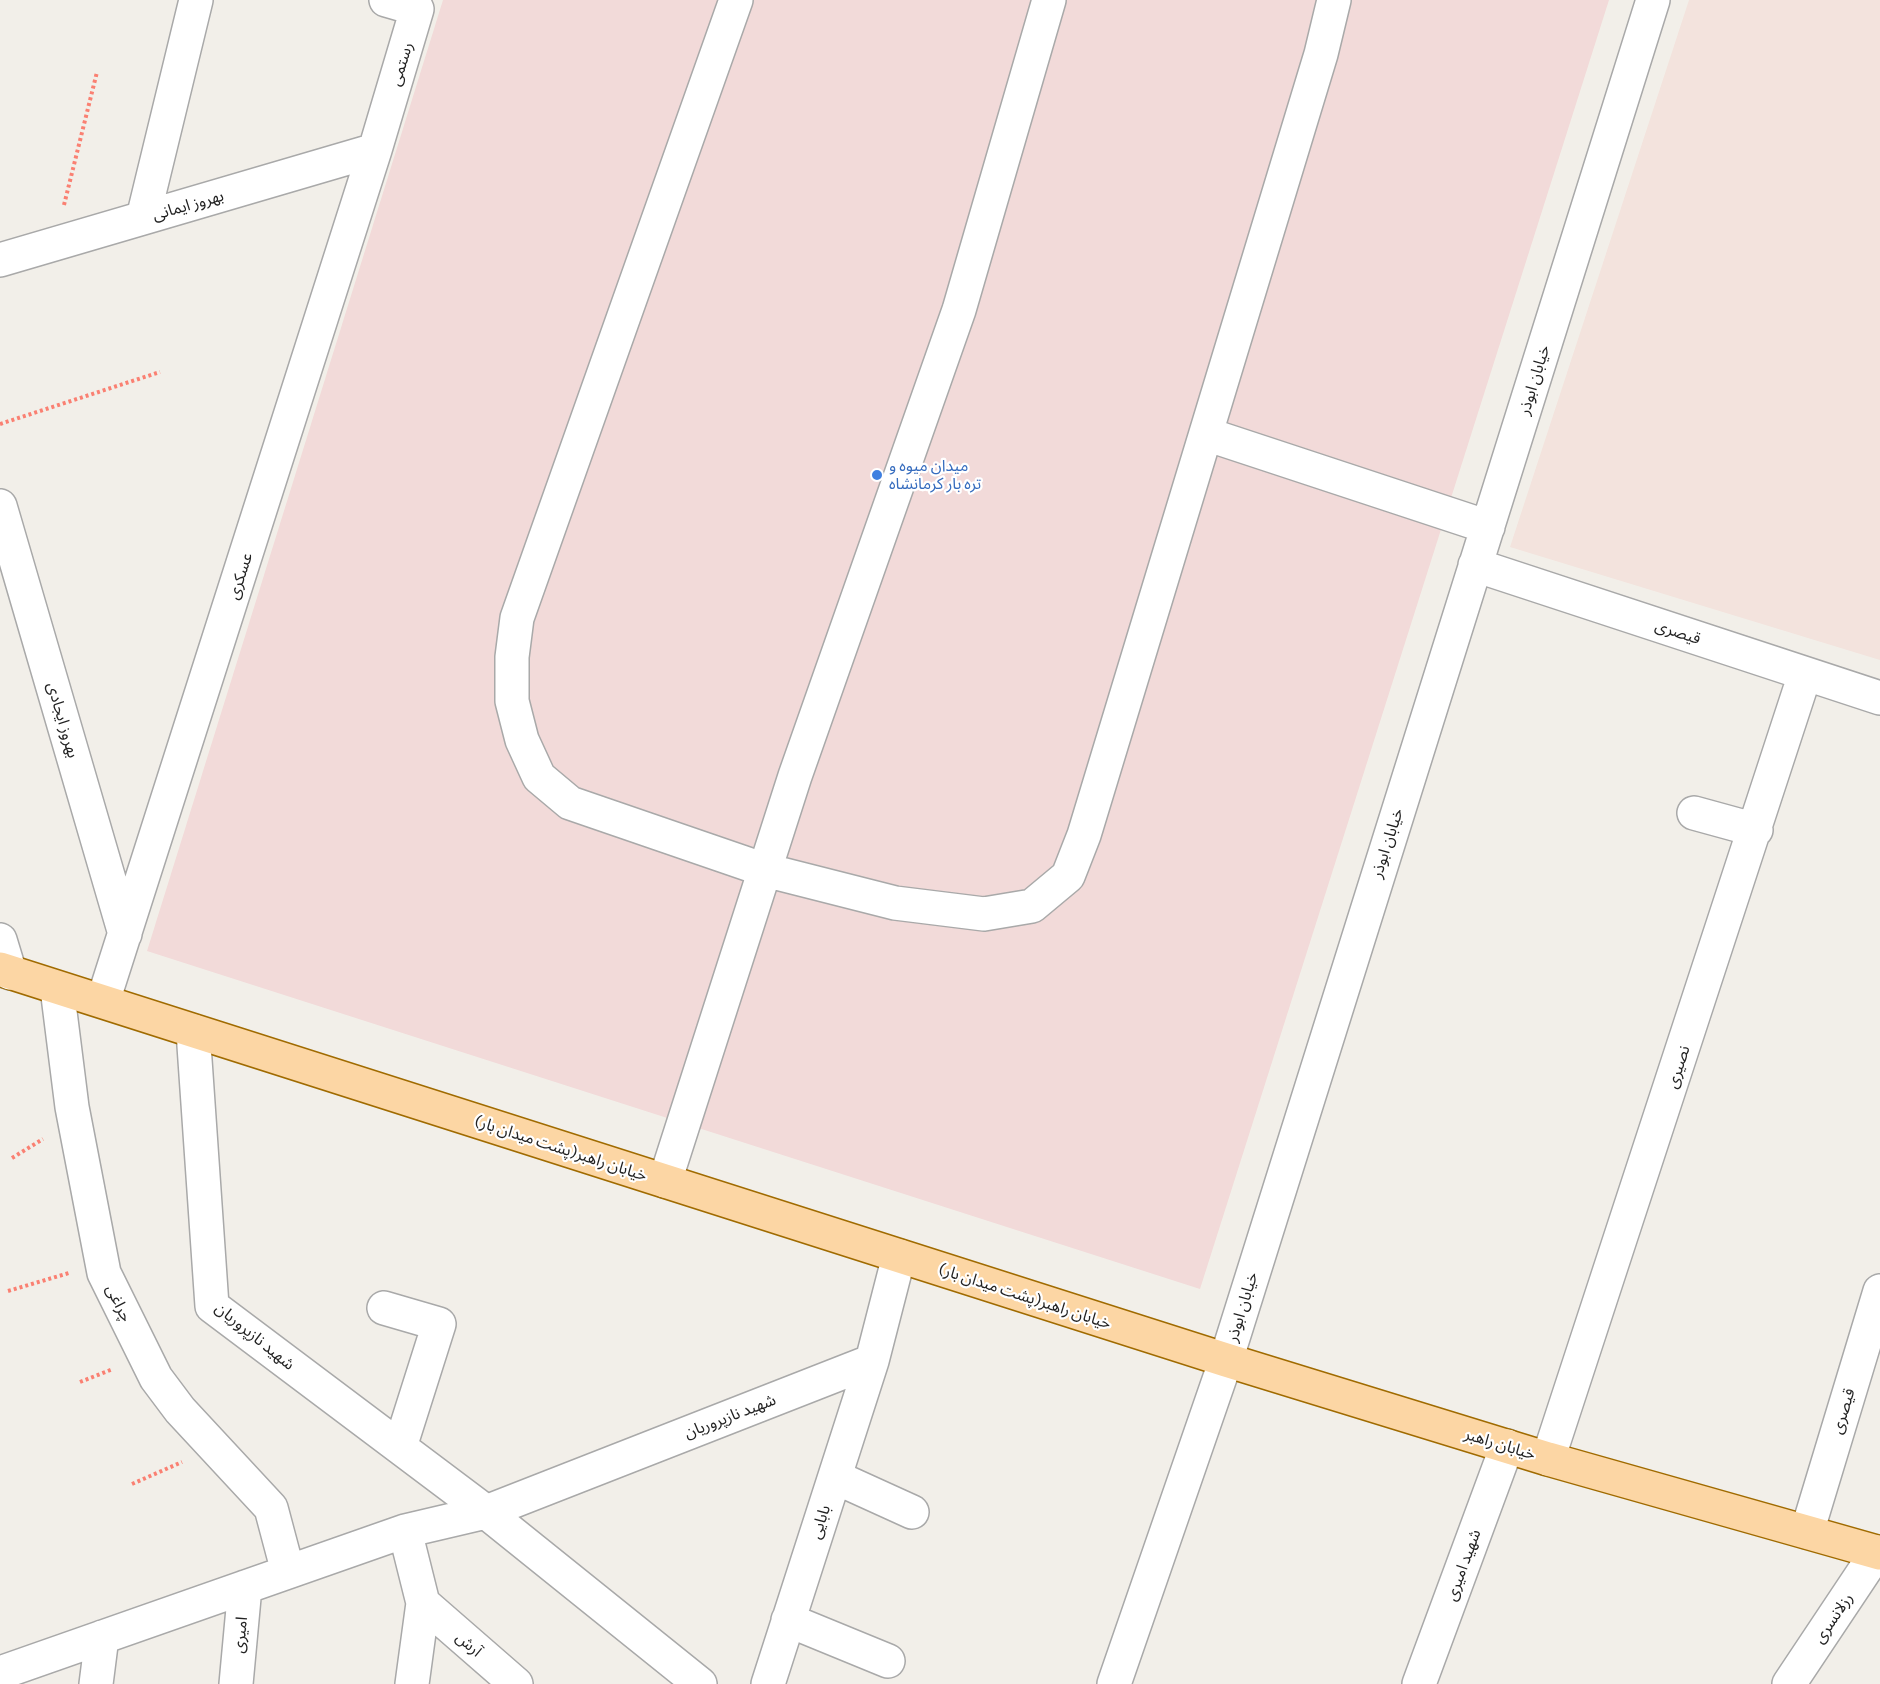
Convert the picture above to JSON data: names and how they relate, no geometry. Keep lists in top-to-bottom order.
{
  "streets": {
    "main road": ["خیابان راهبر(پشت میدان بار)", "خیابان راهبر"],
    "street": [
      "رستمی",
      "بهروز ایمانی",
      "خیابان ابوذر",
      "عسکری",
      "قیصری",
      "بهروز ایجادی",
      "نصیری",
      "چراغی",
      "شهید نازپروریان",
      "بابایی",
      "شهید امیری",
      "رزلانسری",
      "امیری",
      "آرش"
    ]
  },
  "crossings": [
    ["رستمی", "بهروز ایمانی"],
    ["رستمی", "عسکری"],
    ["بهروز ایمانی", "عسکری"],
    ["خیابان ابوذر", "قیصری"],
    ["خیابان ابوذر", "خیابان راهبر"],
    ["عسکری", "بهروز ایجادی"],
    ["عسکری", "خیابان راهبر(پشت میدان بار)"],
    ["قیصری", "نصیری"],
    ["قیصری", "خیابان راهبر"],
    ["نصیری", "خیابان راهبر"],
    ["خیابان راهبر(پشت میدان بار)", "چراغی"],
    ["خیابان راهبر(پشت میدان بار)", "شهید نازپروریان"],
    ["خیابان راهبر(پشت میدان بار)", "خیابان راهبر"],
    ["چراغی", "شهید نازپروریان"],
    ["شهید نازپروریان", "بابایی"],
    ["شهید نازپروریان", "امیری"],
    ["خیابان راهبر", "شهید امیری"],
    ["خیابان راهبر", "رزلانسری"]
  ],
  "places": ["میدان میوه و تره بار کرمانشاه"]
}
